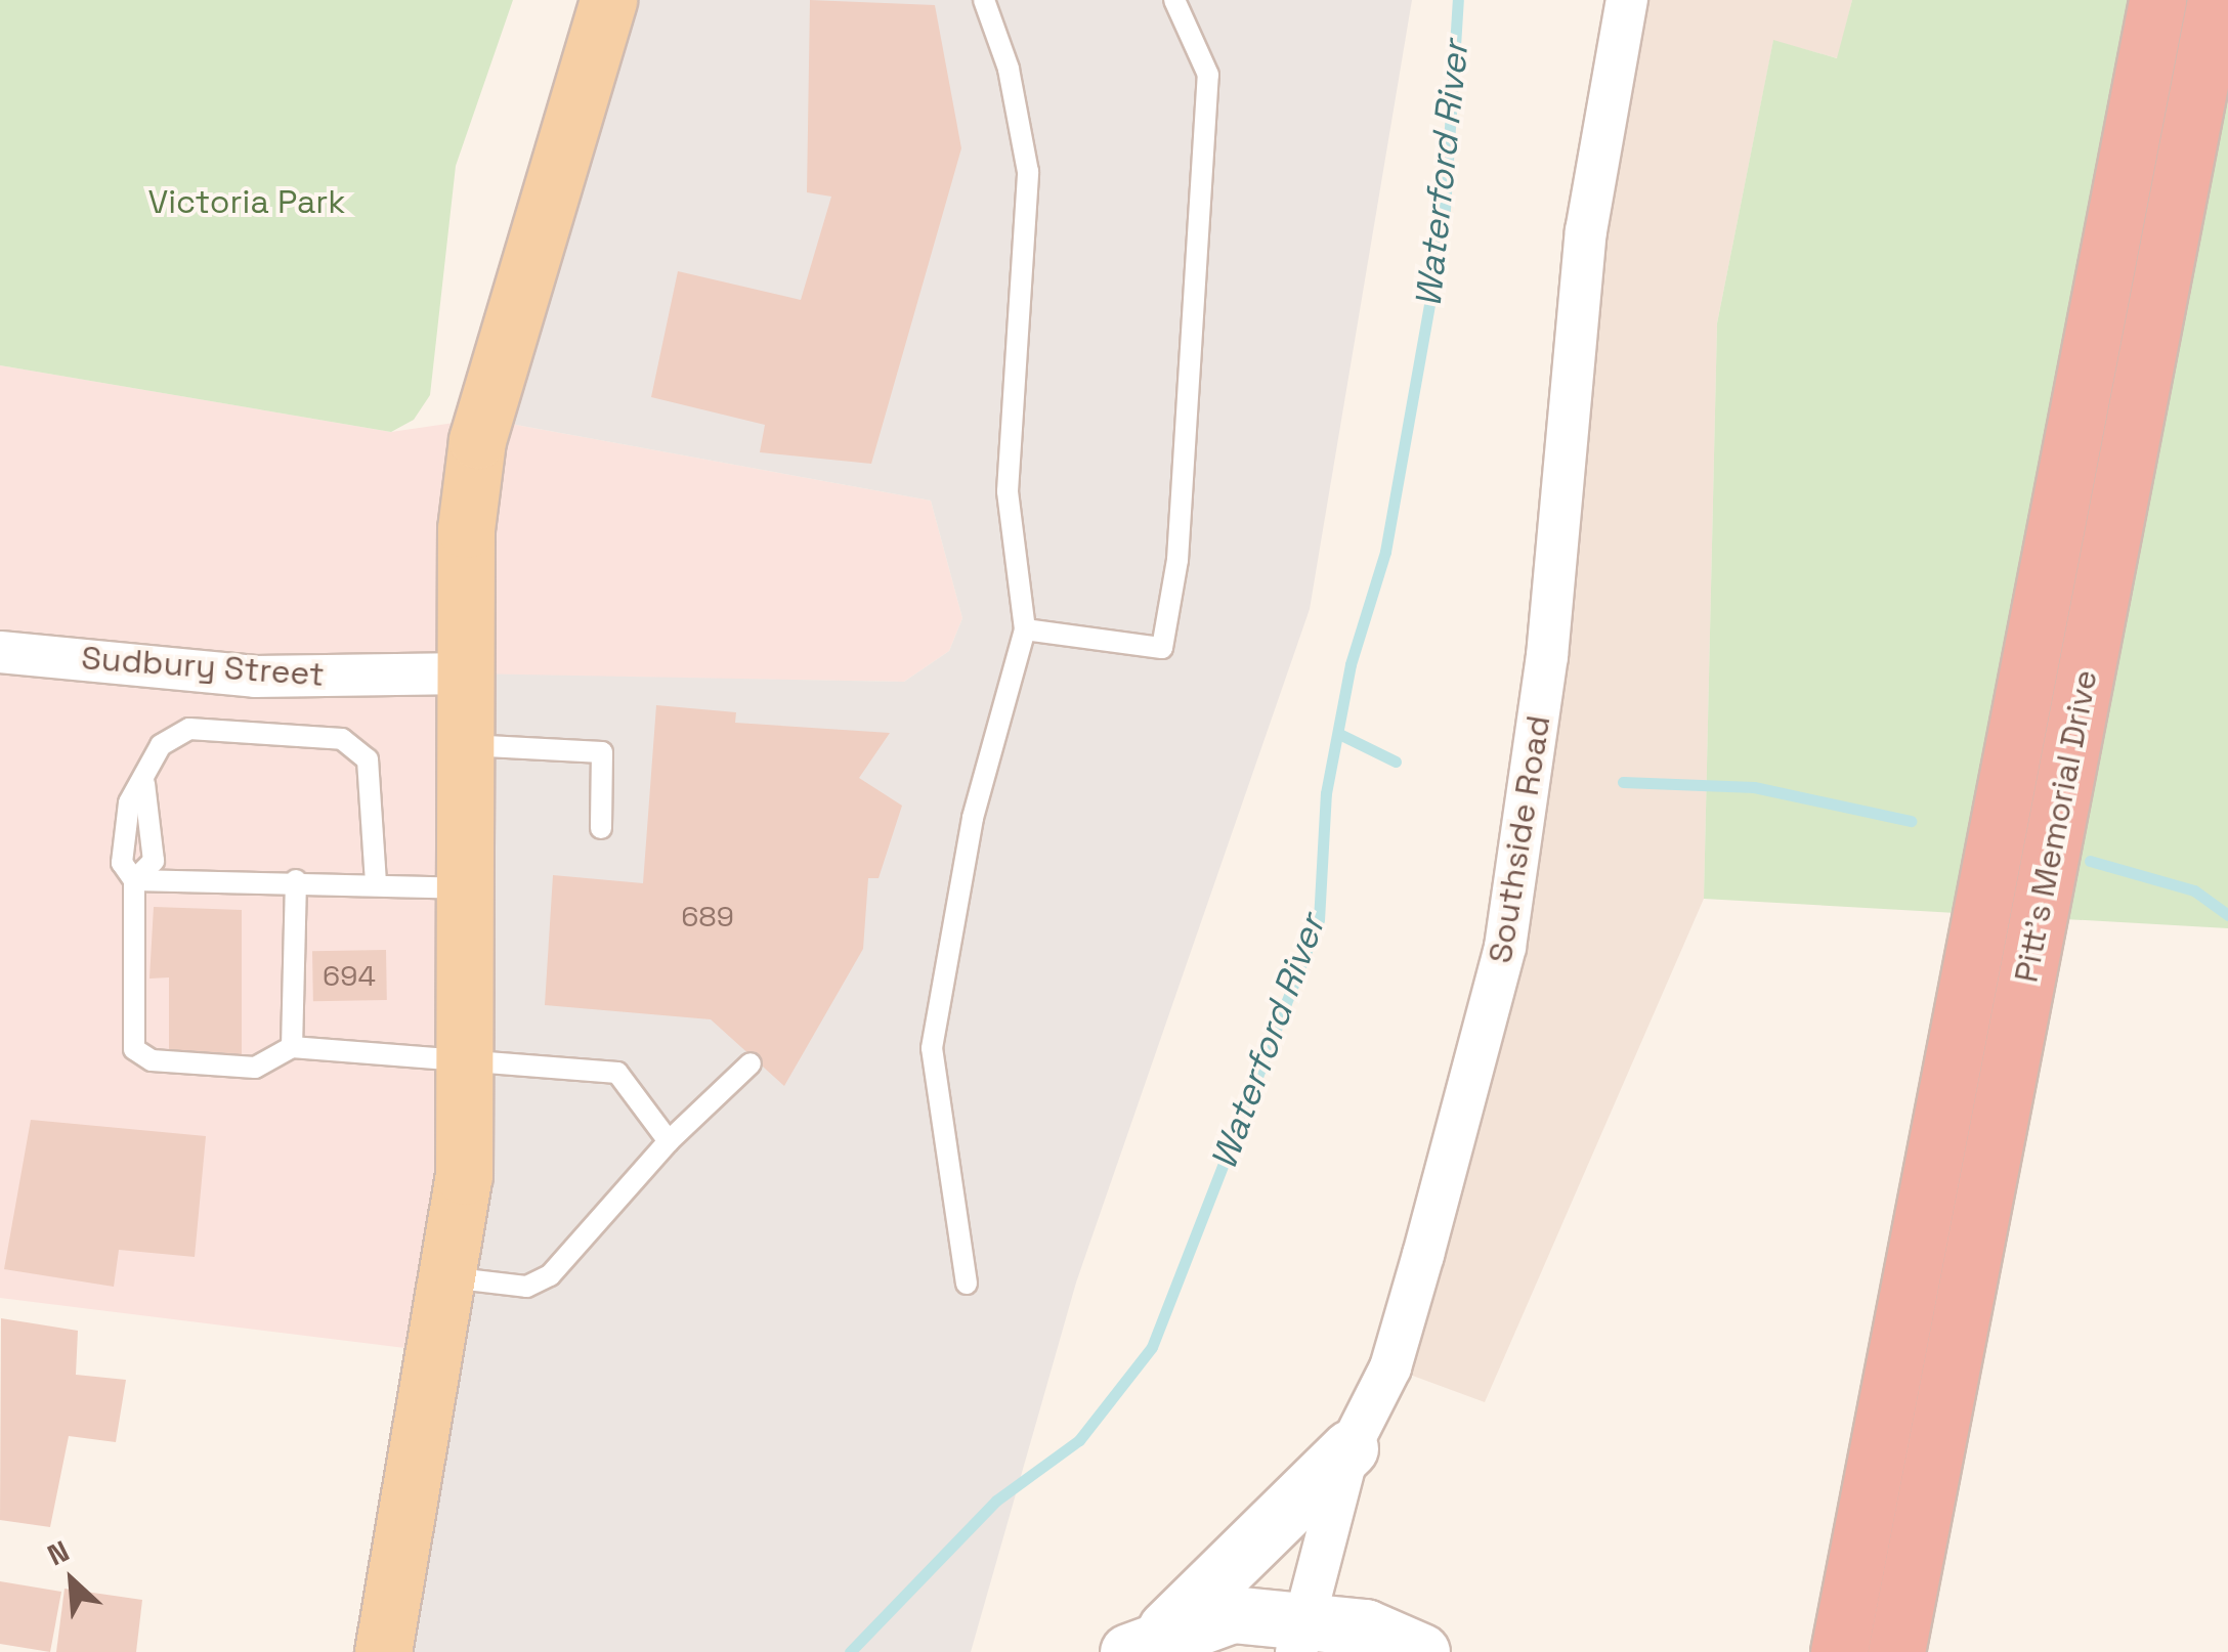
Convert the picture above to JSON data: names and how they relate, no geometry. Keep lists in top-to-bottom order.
{
  "streets": {
    "highway": ["Pitt's Memorial Drive"],
    "street": ["Sudbury Street", "Southside Road"]
  },
  "water": ["Waterford River"],
  "parks": ["Victoria Park"],
  "house_numbers": ["689", "694"],
  "north": "top left"
}
